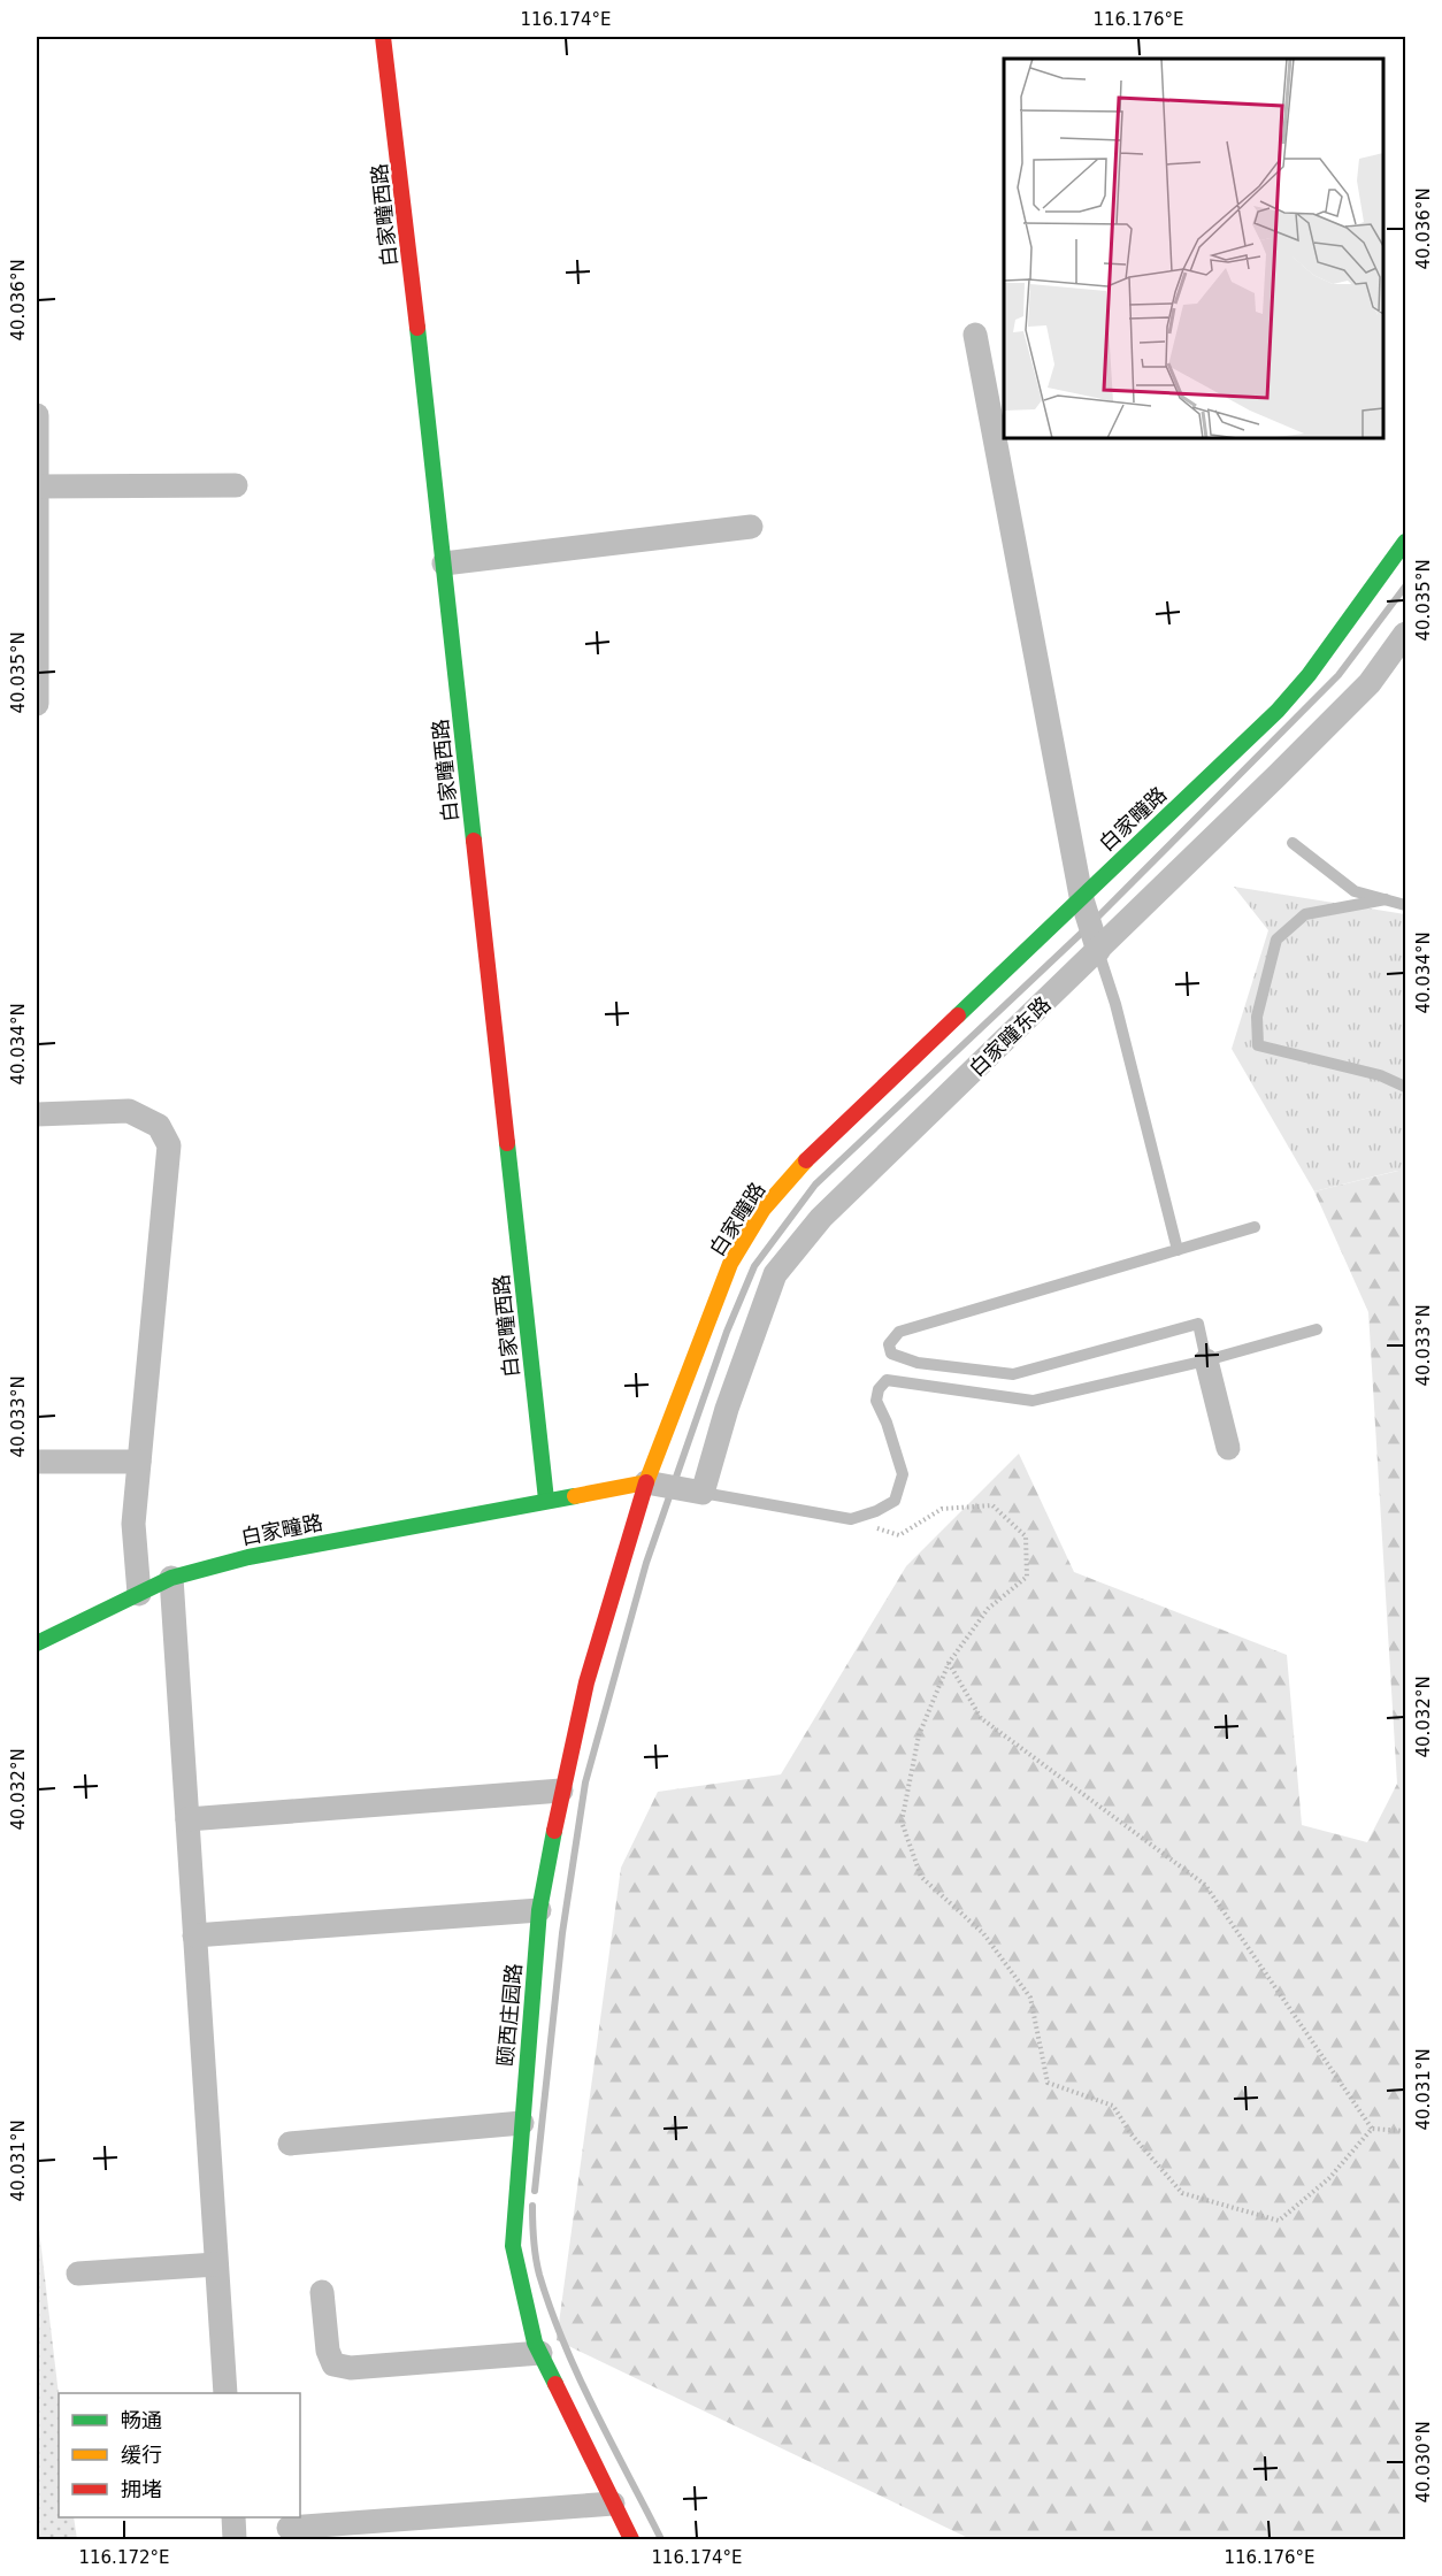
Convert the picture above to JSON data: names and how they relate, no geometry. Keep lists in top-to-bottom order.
{
  "streets": {
    "street": [
      "白家疃西路",
      "白家疃路",
      "白家疃东路",
      "颐西庄园路"
    ]
  },
  "crossings": [
    ["白家疃西路", "白家疃路"],
    ["白家疃路", "白家疃东路"],
    ["白家疃路", "颐西庄园路"],
    ["白家疃东路", "颐西庄园路"]
  ],
  "legend": ["畅通", "缓行", "拥堵"],
  "coordinates": [
    "116.174°E",
    "116.176°E",
    "40.036°N",
    "40.035°N",
    "40.034°N",
    "40.033°N",
    "40.032°N",
    "40.031°N",
    "40.030°N",
    "116.172°E"
  ]
}
